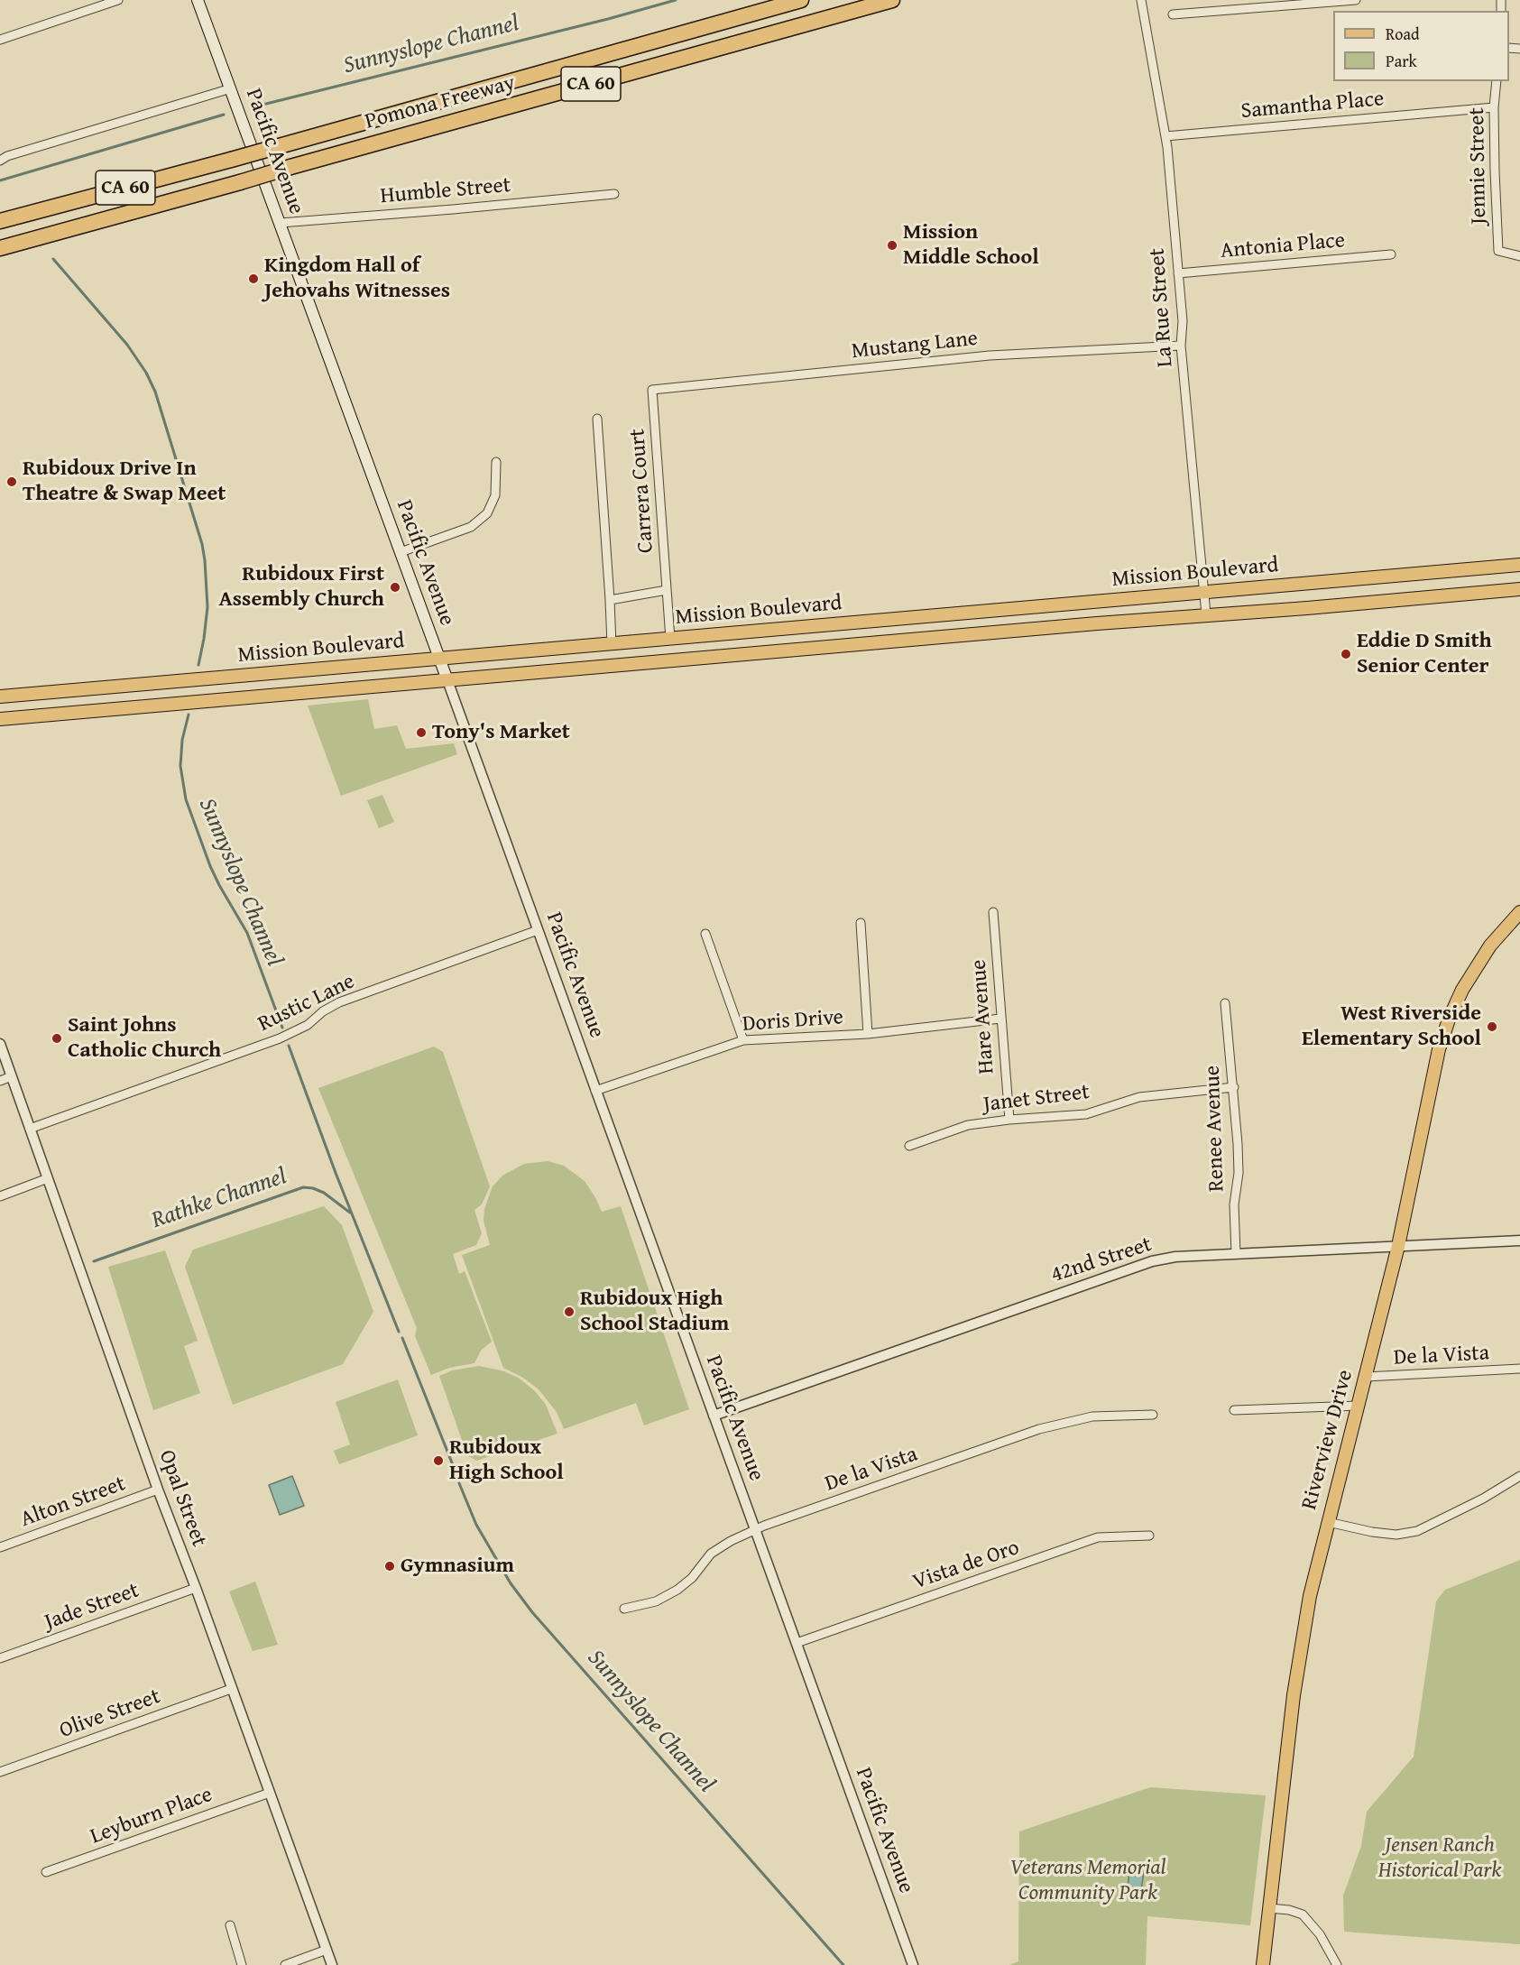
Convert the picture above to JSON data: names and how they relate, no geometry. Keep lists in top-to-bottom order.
{
  "streets": {
    "highway": ["CA 60", "Pomona Freeway"],
    "main road": ["Pacific Avenue", "Mission Boulevard", "Riverview Drive"],
    "street": [
      "Samantha Place",
      "Jennie Street",
      "Humble Street",
      "Antonia Place",
      "La Rue Street",
      "Mustang Lane",
      "Carrera Court",
      "Rustic Lane",
      "Hare Avenue",
      "Doris Drive",
      "Janet Street",
      "Renee Avenue",
      "42nd Street",
      "De la Vista",
      "Opal Street",
      "Alton Street",
      "Vista de Oro",
      "Jade Street",
      "Olive Street",
      "Leyburn Place"
    ]
  },
  "crossings": [
    ["Samantha Place", "Jennie Street"],
    ["Samantha Place", "La Rue Street"],
    ["Pacific Avenue", "Humble Street"],
    ["Pacific Avenue", "Mission Boulevard"],
    ["Pacific Avenue", "Rustic Lane"],
    ["Pacific Avenue", "Doris Drive"],
    ["Pacific Avenue", "42nd Street"],
    ["Pacific Avenue", "De la Vista"],
    ["Pacific Avenue", "Vista de Oro"],
    ["Antonia Place", "La Rue Street"],
    ["La Rue Street", "Mustang Lane"],
    ["La Rue Street", "Mission Boulevard"],
    ["Mustang Lane", "Carrera Court"],
    ["Carrera Court", "Mission Boulevard"],
    ["Rustic Lane", "Opal Street"],
    ["Hare Avenue", "Doris Drive"],
    ["Hare Avenue", "Janet Street"],
    ["Janet Street", "Renee Avenue"],
    ["Renee Avenue", "42nd Street"],
    ["42nd Street", "Riverview Drive"],
    ["De la Vista", "Riverview Drive"],
    ["Opal Street", "Alton Street"],
    ["Opal Street", "Jade Street"],
    ["Opal Street", "Olive Street"],
    ["Opal Street", "Leyburn Place"]
  ],
  "water": ["Sunnyslope Channel", "Rathke Channel"],
  "parks": ["Jensen Ranch Historical Park", "Veterans Memorial Community Park"],
  "places": [
    "Mission Middle School",
    "Kingdom Hall of Jehovahs Witnesses",
    "Rubidoux Drive In Theatre & Swap Meet",
    "Rubidoux First Assembly Church",
    "Eddie D Smith Senior Center",
    "Tony's Market",
    "West Riverside Elementary School",
    "Saint Johns Catholic Church",
    "Rubidoux High School Stadium",
    "Rubidoux High School",
    "Gymnasium"
  ],
  "legend": ["Road", "Park"]
}
